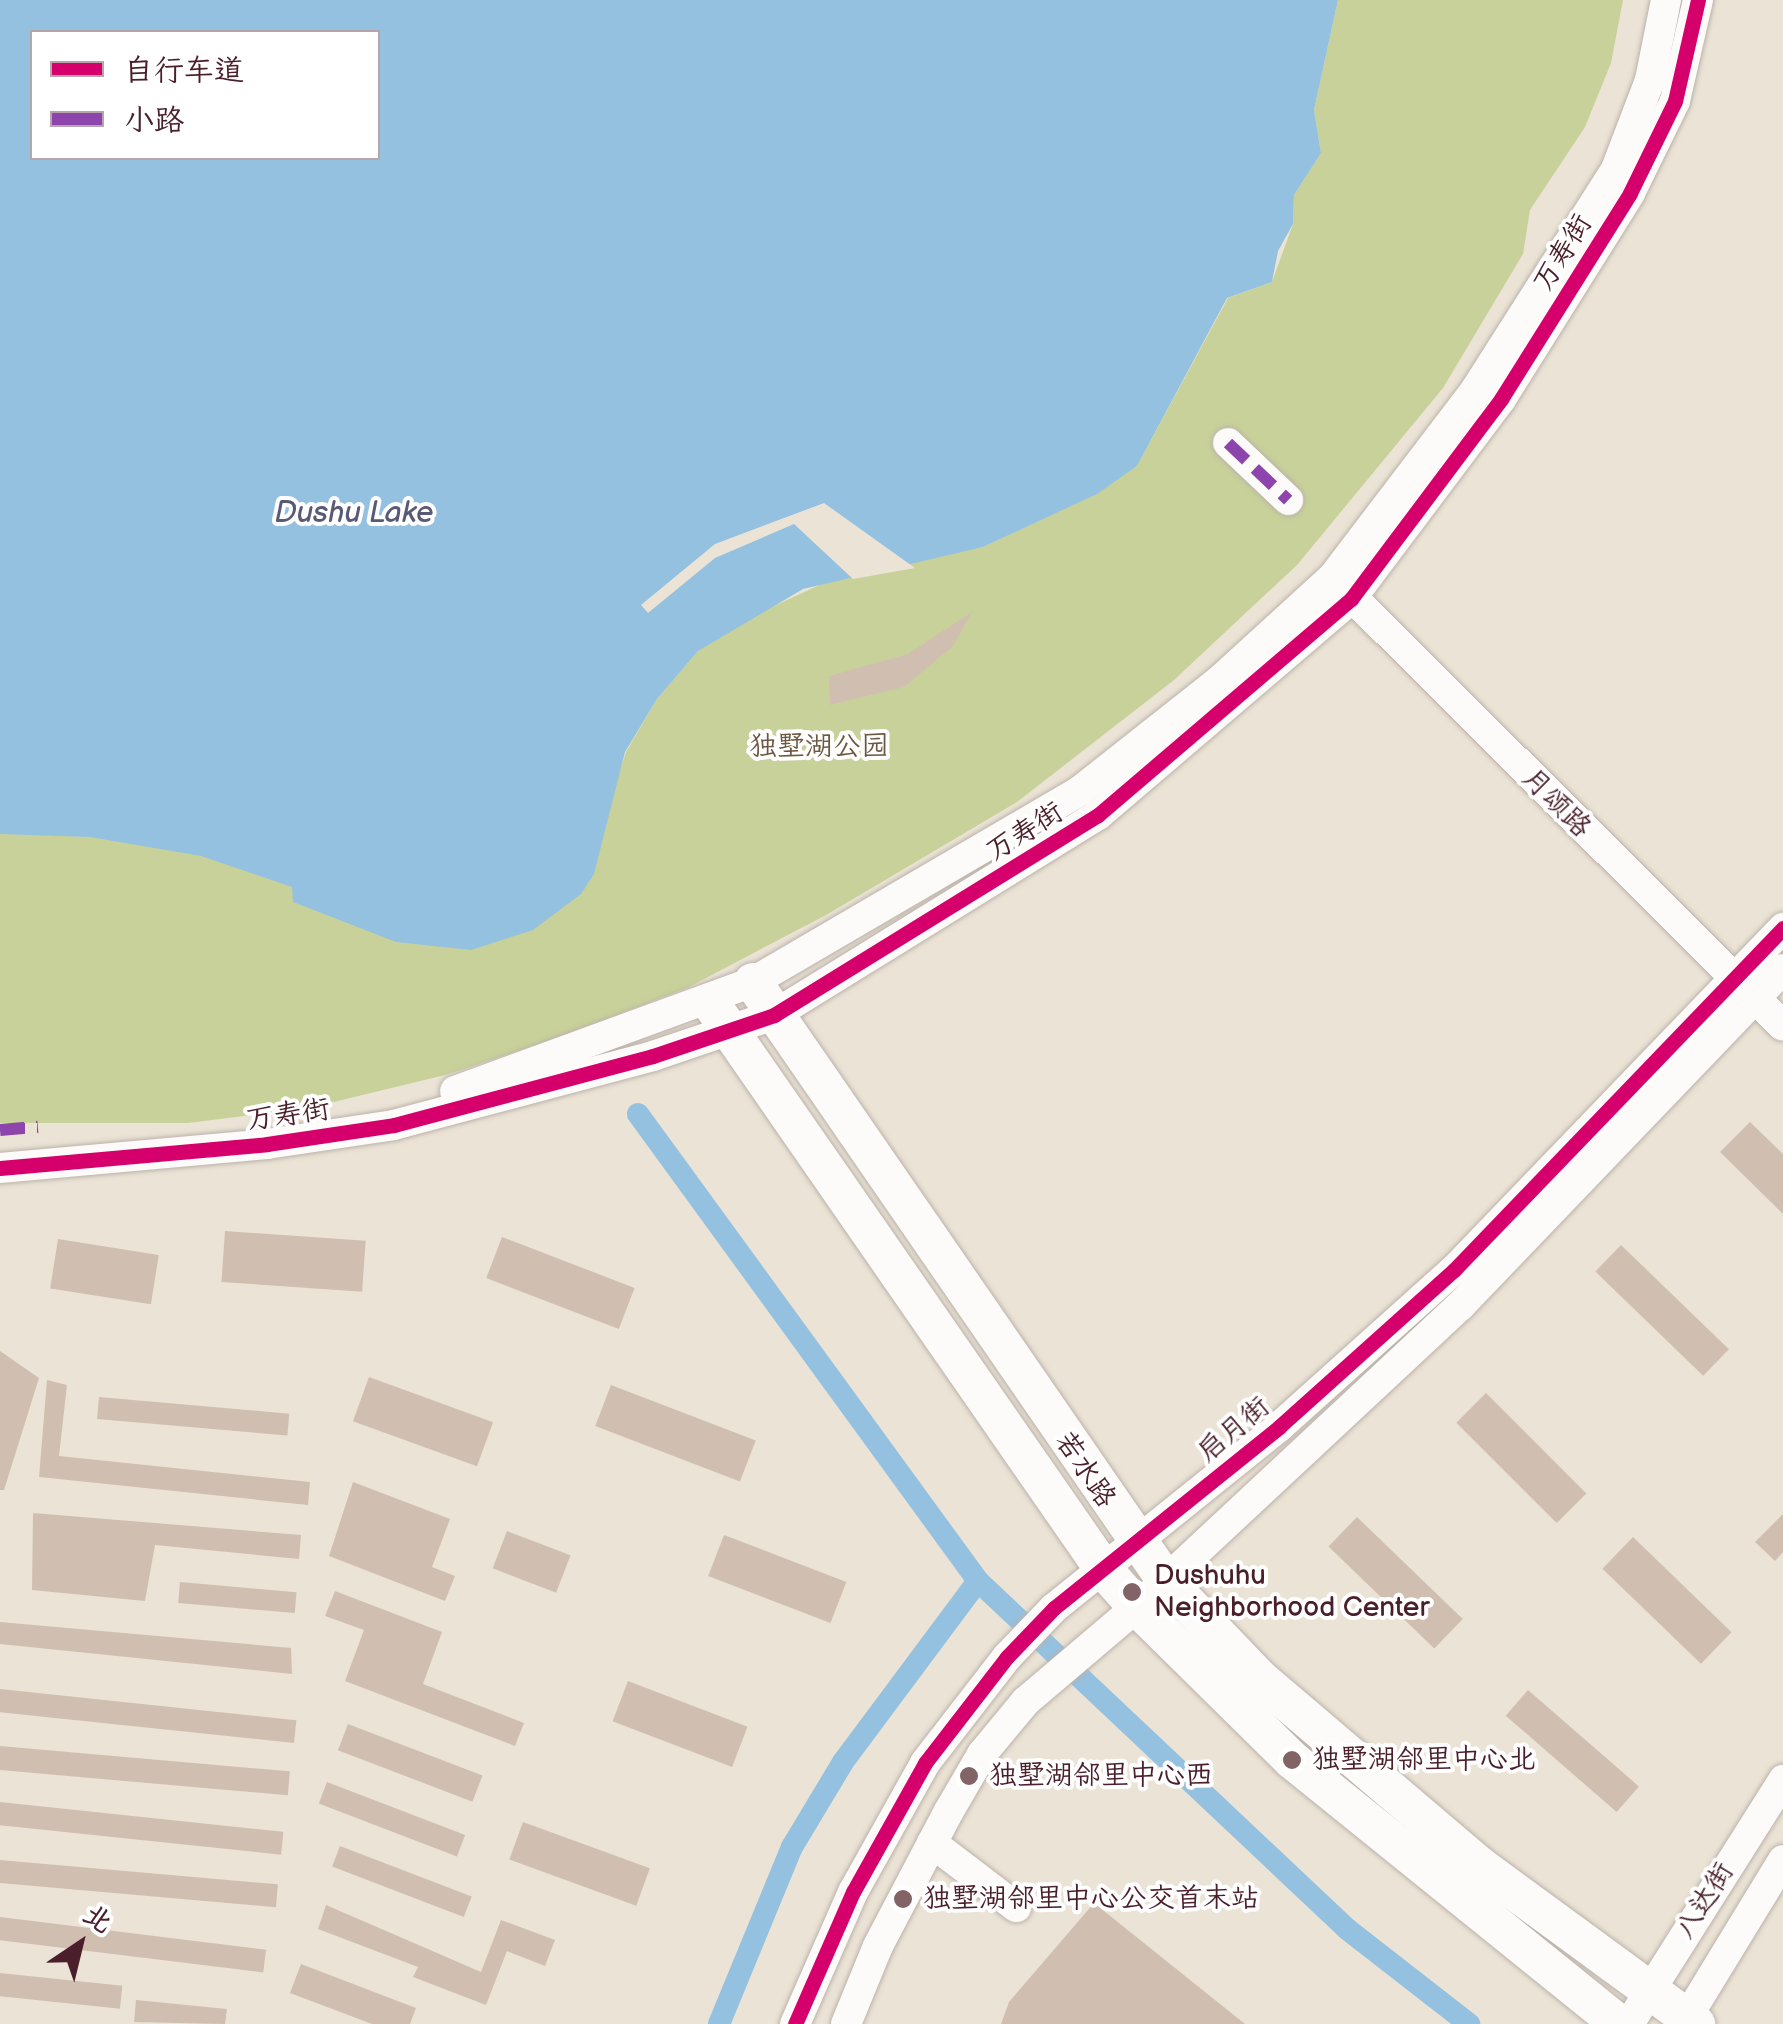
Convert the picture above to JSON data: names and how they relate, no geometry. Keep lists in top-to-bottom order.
{
  "streets": {
    "main road": ["若水路"],
    "street": [
      "万寿街",
      "月颂路",
      "启月街",
      "八达街"
    ]
  },
  "crossings": [
    ["万寿街", "月颂路"],
    ["万寿街", "若水路"],
    ["月颂路", "启月街"],
    ["启月街", "若水路"],
    ["若水路", "八达街"]
  ],
  "water": ["Dushu Lake"],
  "parks": ["独墅湖公园"],
  "places": [
    "Dushuhu Neighborhood Center",
    "独墅湖邻里中心北",
    "独墅湖邻里中心西",
    "独墅湖邻里中心公交首末站"
  ],
  "legend": ["自行车道", "小路"],
  "north": "top right"
}
